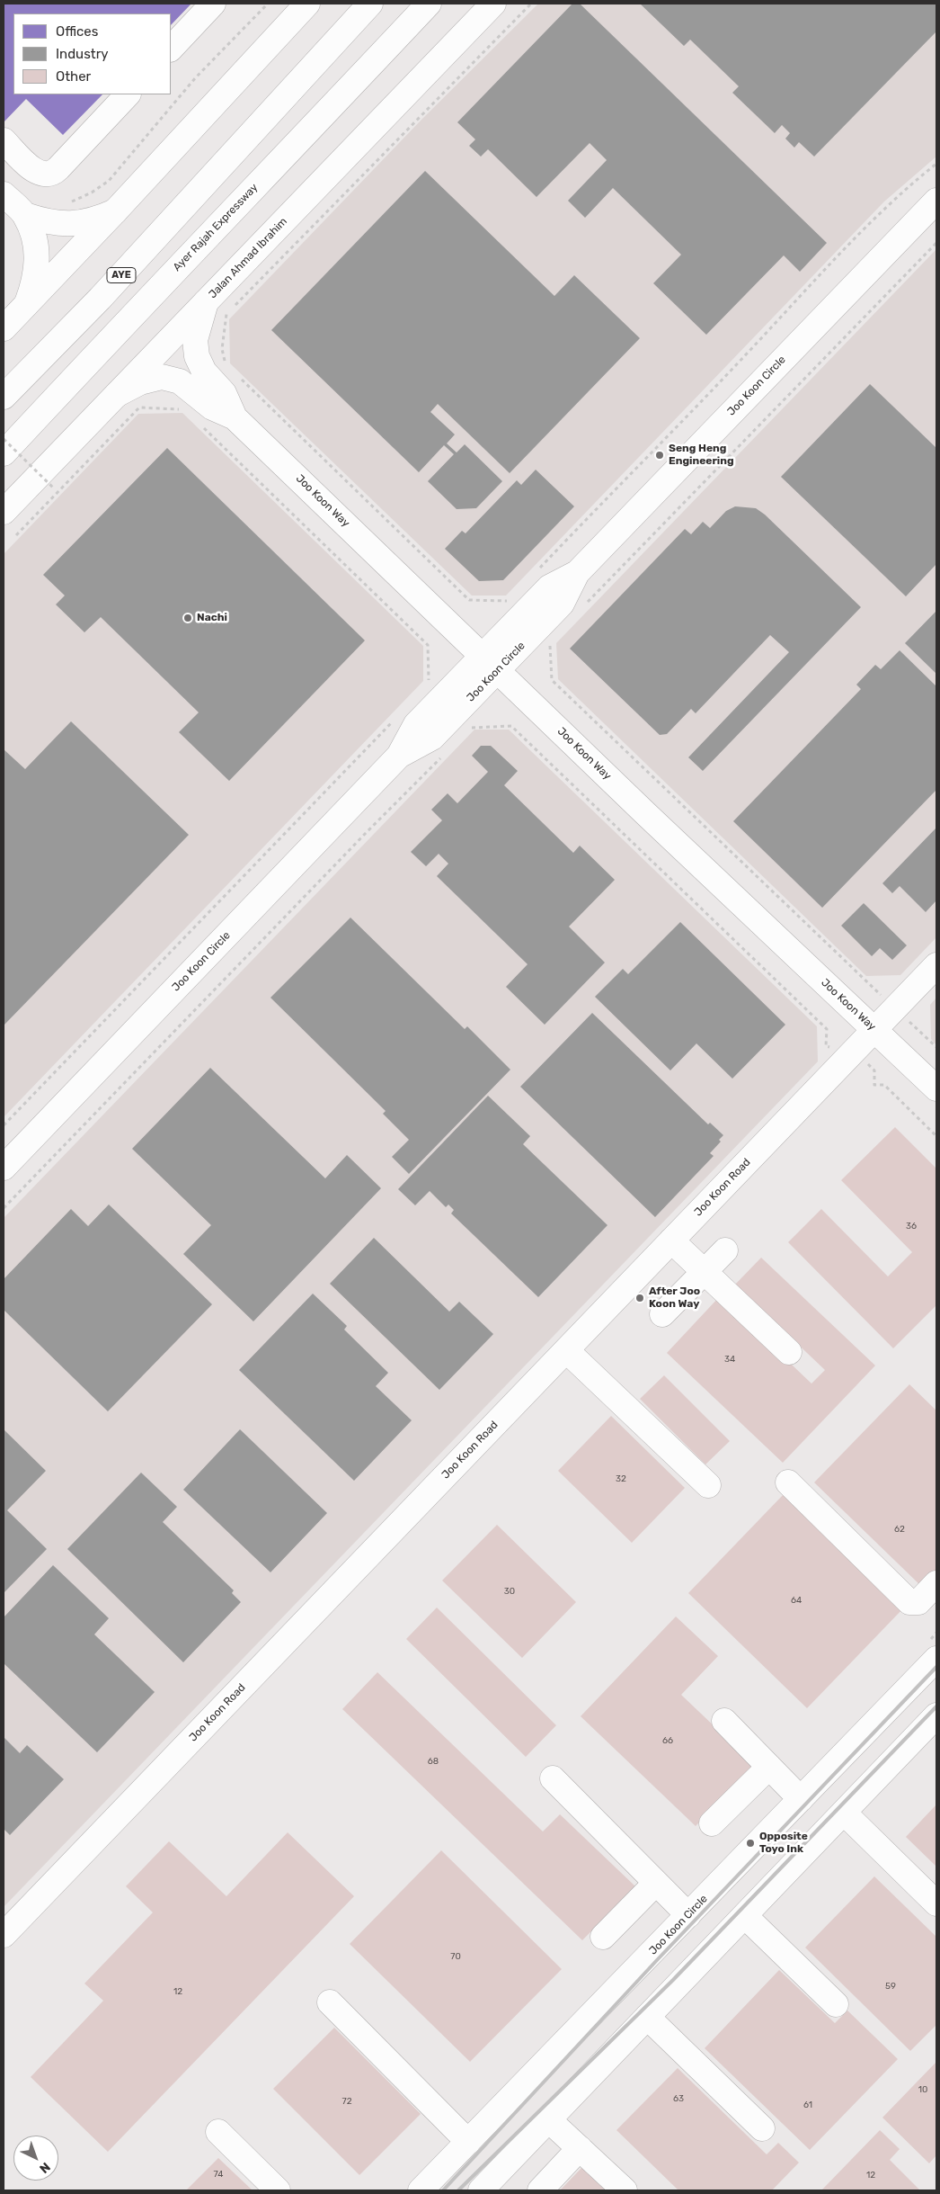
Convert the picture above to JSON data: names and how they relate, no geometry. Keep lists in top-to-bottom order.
{
  "streets": {
    "main road": [
      "Ayer Rajah Expressway",
      "Jalan Ahmad Ibrahim",
      "AYE",
      "Joo Koon Circle",
      "Joo Koon Way",
      "Joo Koon Road"
    ]
  },
  "crossings": [
    ["Jalan Ahmad Ibrahim", "Joo Koon Way"],
    ["Joo Koon Circle", "Joo Koon Way"],
    ["Joo Koon Way", "Joo Koon Road"]
  ],
  "places": [
    "Seng Heng Engineering",
    "Nachi",
    "After Joo Koon Way",
    "Opposite Toyo Ink"
  ],
  "house_numbers": [
    "36",
    "34",
    "32",
    "62",
    "30",
    "64",
    "66",
    "68",
    "70",
    "59",
    "12",
    "10",
    "63",
    "72",
    "61",
    "74",
    "12"
  ],
  "legend": ["Offices", "Industry", "Other"],
  "north": "bottom right"
}
